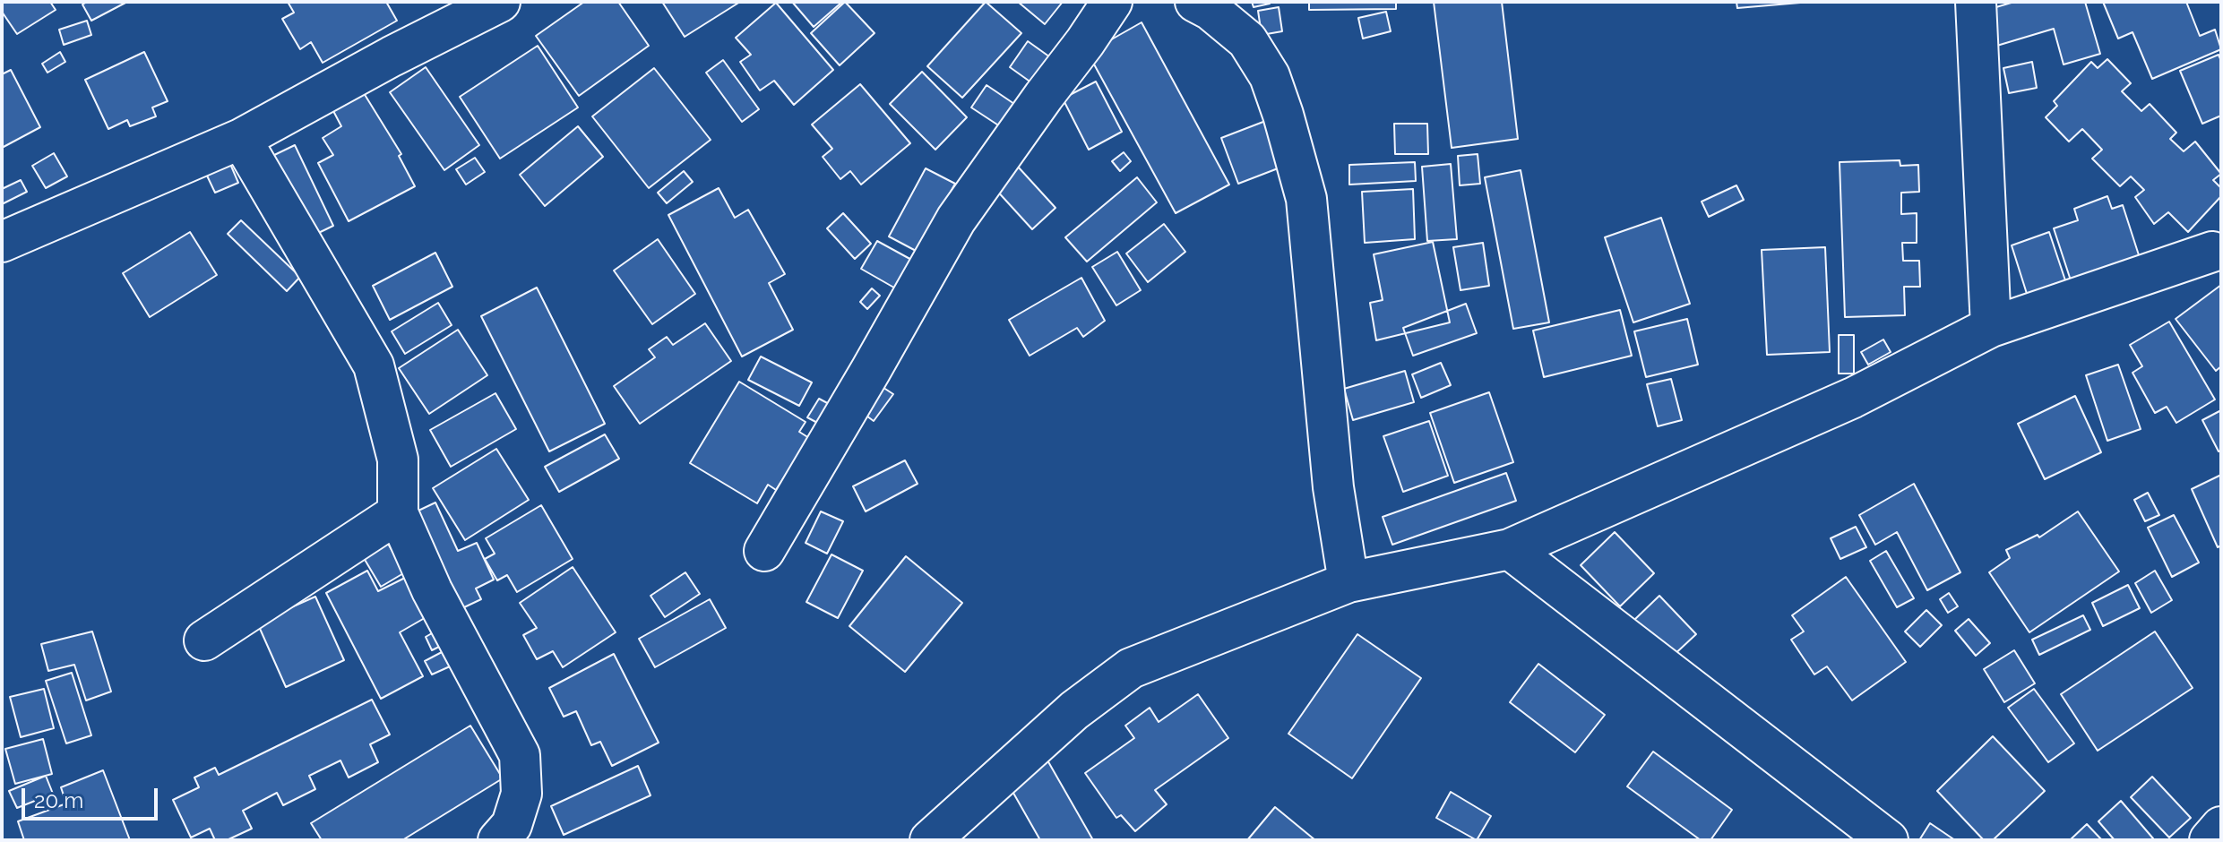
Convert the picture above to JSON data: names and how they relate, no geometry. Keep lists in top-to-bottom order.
{
  "scale_bar": "20 m"
}
